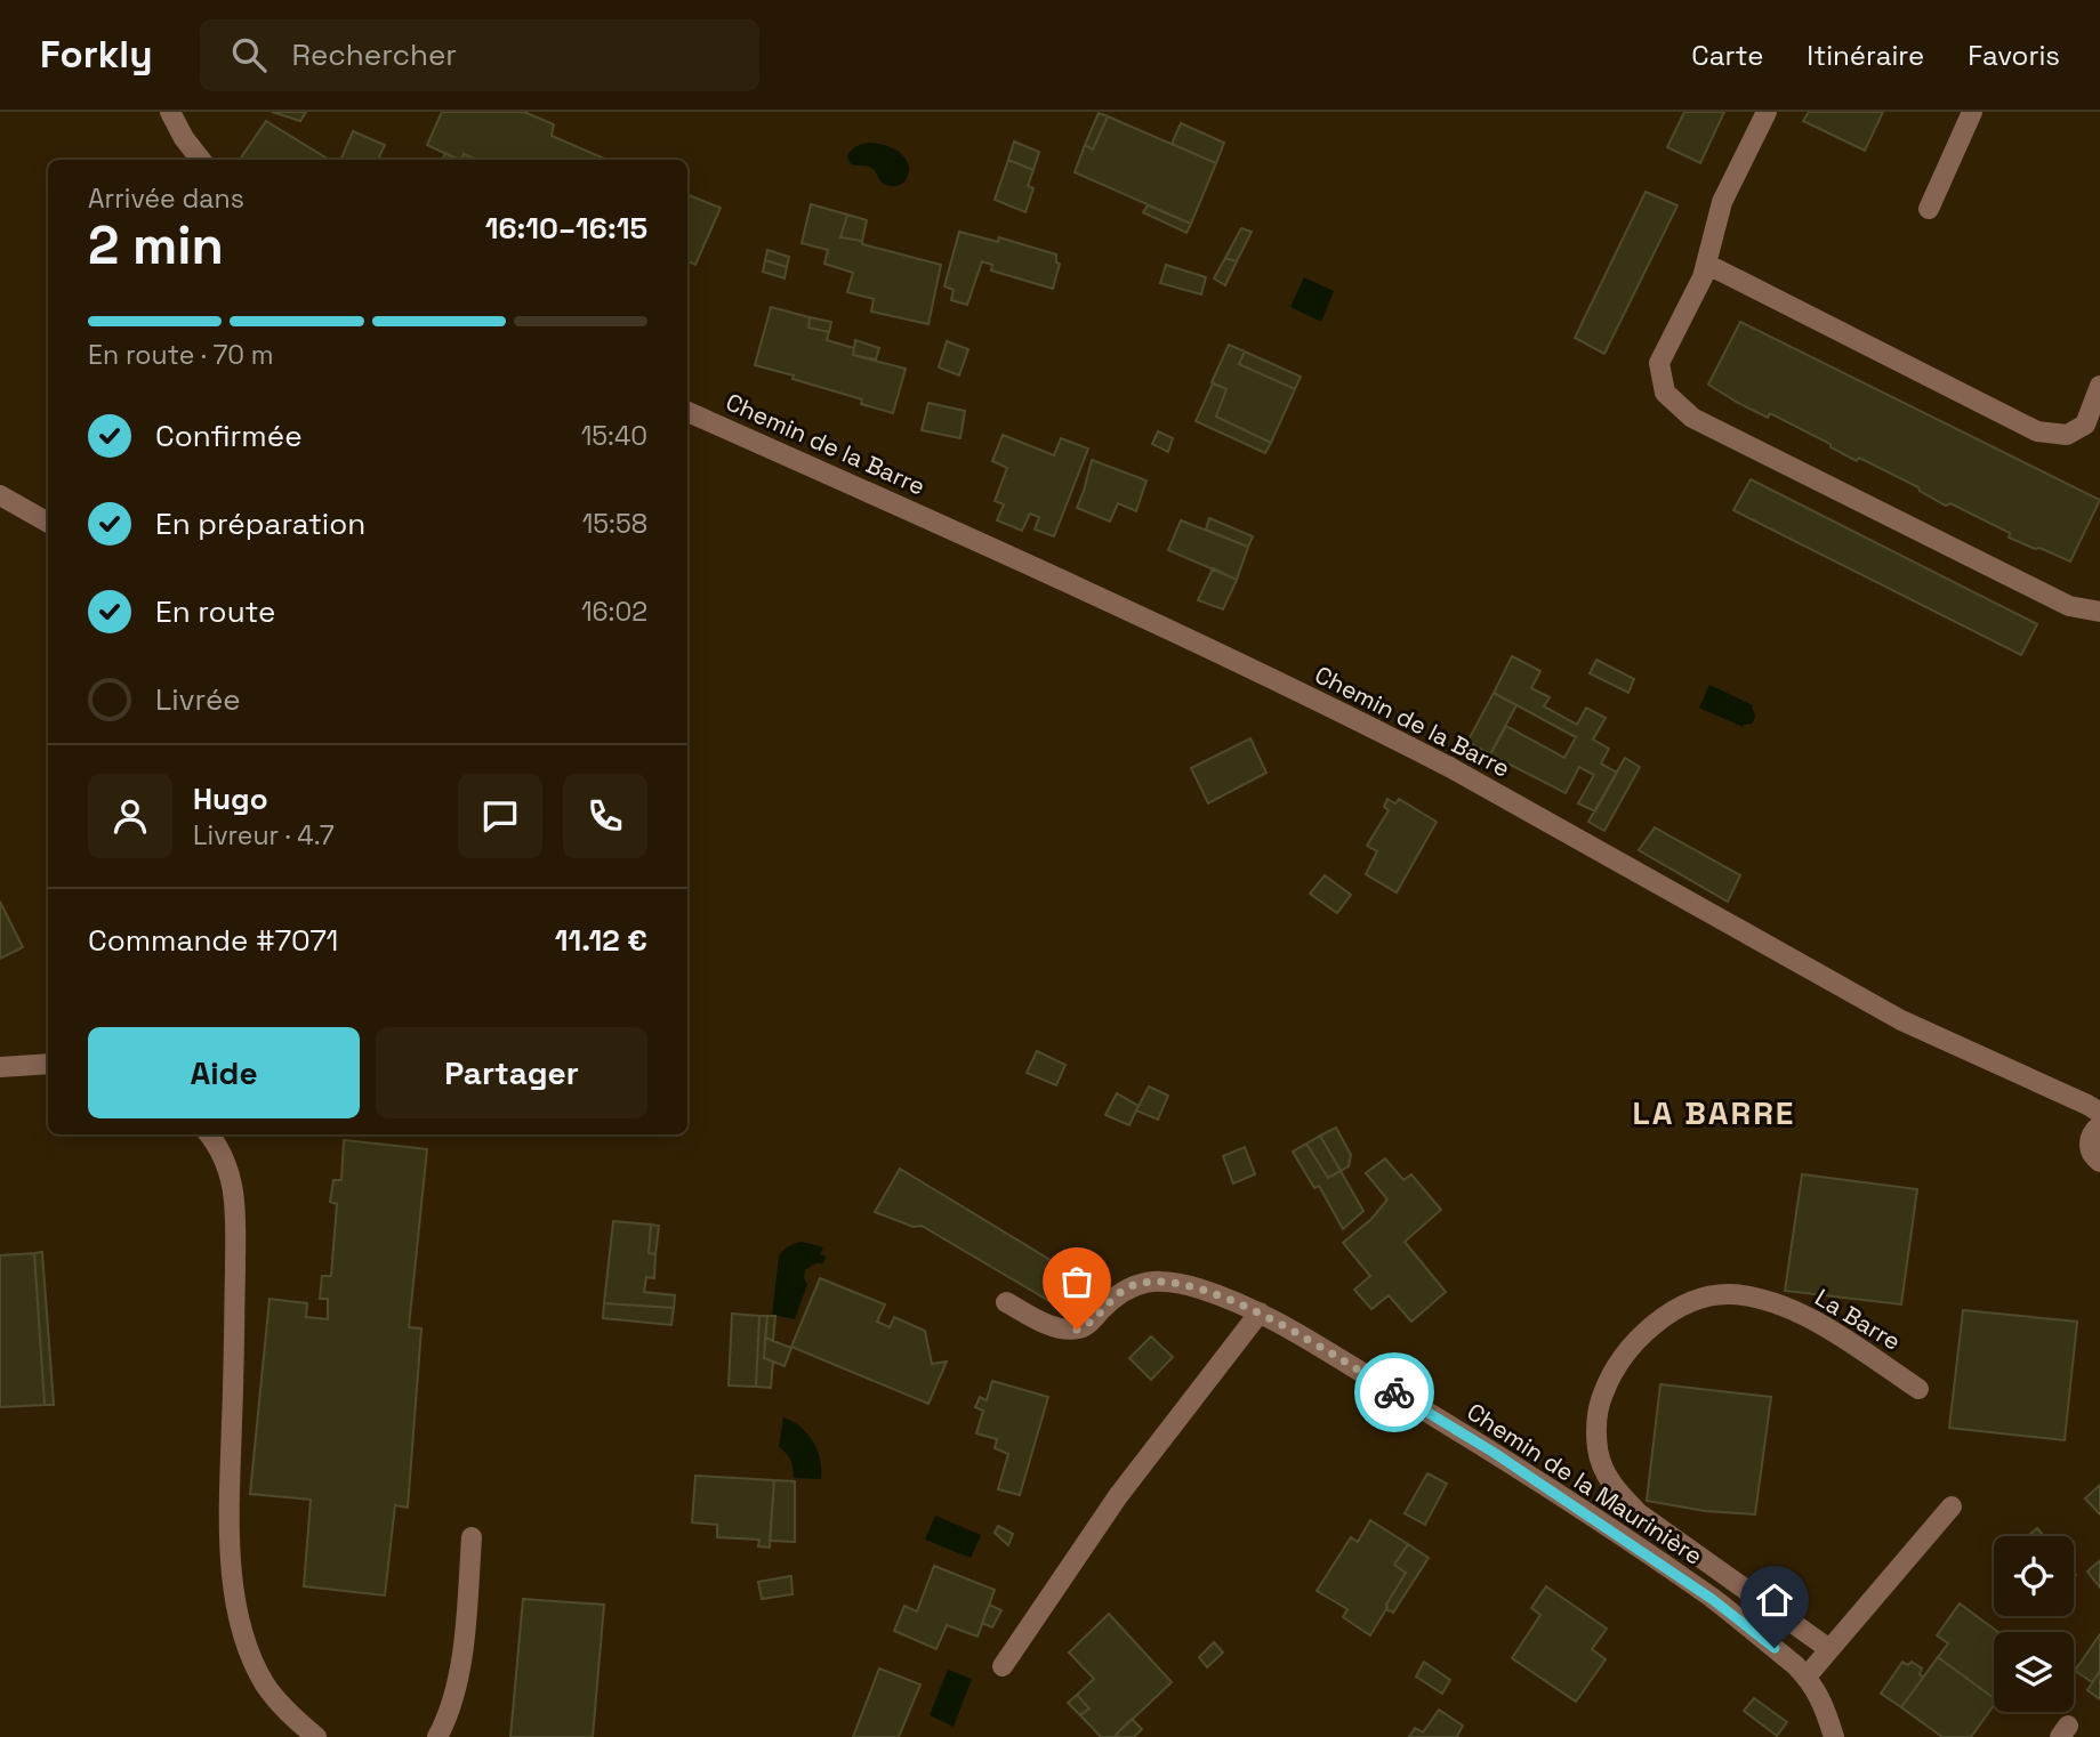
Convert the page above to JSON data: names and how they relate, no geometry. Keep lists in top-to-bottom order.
{
  "streets": {
    "street": ["Chemin de la Barre", "La Barre", "Chemin de la Maurinière"]
  },
  "districts": ["LA BARRE"],
  "page": {
    "header": "Forkly",
    "search": "Rechercher",
    "nav": ["Carte", "Itinéraire", "Favoris"],
    "heading": ["2 min", "Arrivée dans", "16:10–16:15"],
    "panel": [
      "Hugo",
      "Livreur · 4.7",
      "Commande #7071",
      "11.12 €"
    ],
    "bar": "En route · 70 m",
    "list": [
      ["Confirmée", "15:40"],
      ["En préparation", "15:58"],
      ["En route", "16:02"],
      "Livrée"
    ],
    "buttons": ["Aide", "Partager"]
  }
}
